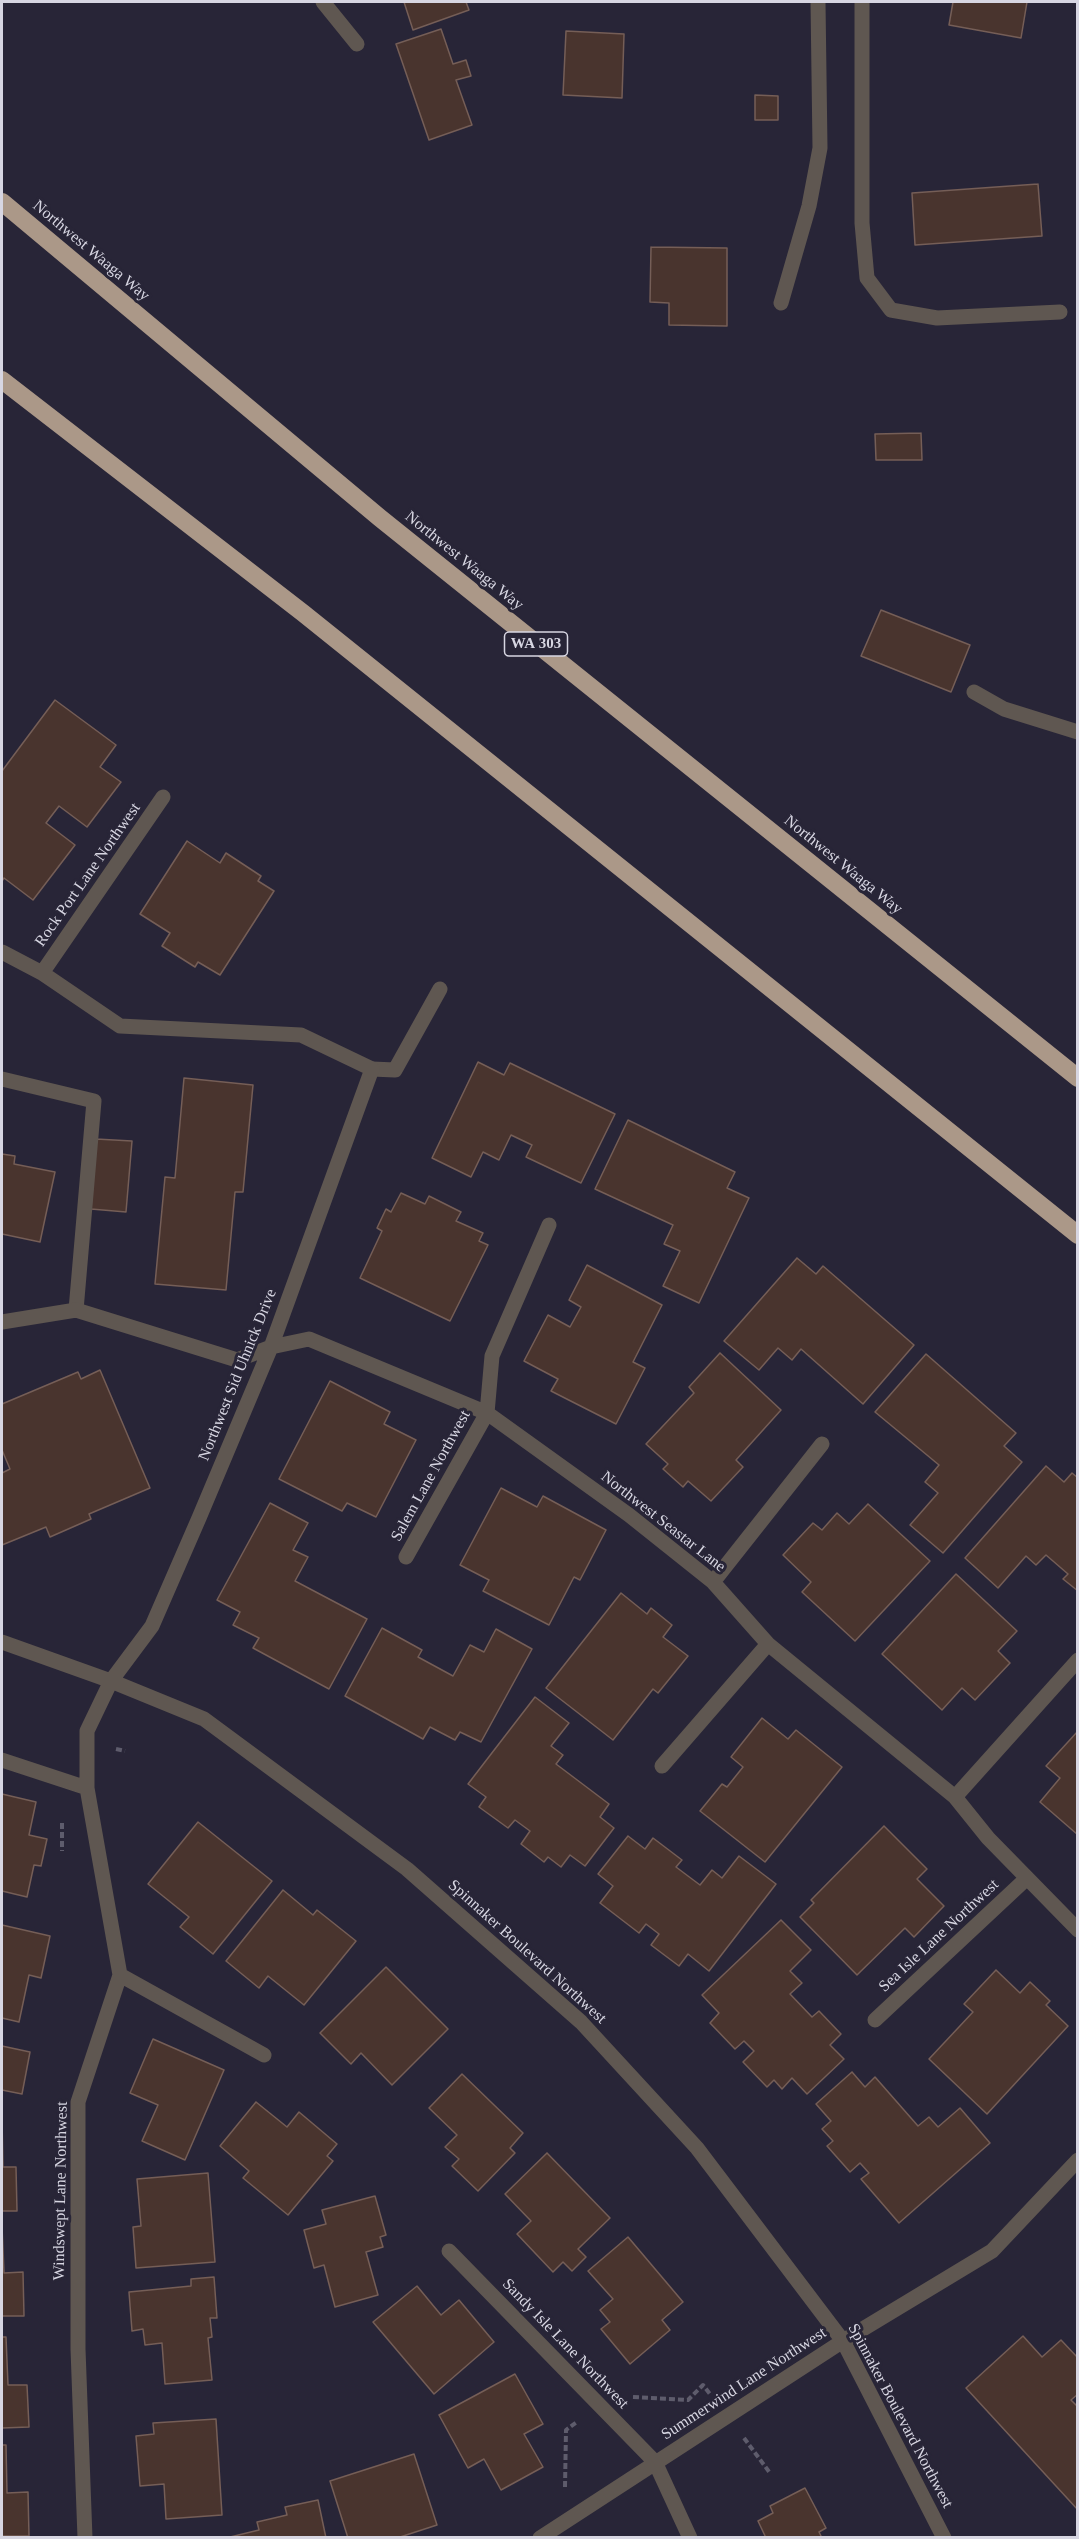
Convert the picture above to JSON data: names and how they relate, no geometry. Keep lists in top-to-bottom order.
{
  "streets": {
    "highway": ["Northwest Waaga Way", "WA 303"],
    "street": [
      "Rock Port Lane Northwest",
      "Northwest Sid Uhnick Drive",
      "Salem Lane Northwest",
      "Northwest Seastar Lane",
      "Sea Isle Lane Northwest",
      "Spinnaker Boulevard Northwest",
      "Windswept Lane Northwest",
      "Sandy Isle Lane Northwest",
      "Summerwind Lane Northwest"
    ]
  },
  "crossings": [
    ["Northwest Sid Uhnick Drive", "Northwest Seastar Lane"],
    ["Northwest Sid Uhnick Drive", "Spinnaker Boulevard Northwest"],
    ["Northwest Sid Uhnick Drive", "Windswept Lane Northwest"],
    ["Salem Lane Northwest", "Northwest Seastar Lane"],
    ["Northwest Seastar Lane", "Sea Isle Lane Northwest"],
    ["Spinnaker Boulevard Northwest", "Windswept Lane Northwest"],
    ["Spinnaker Boulevard Northwest", "Summerwind Lane Northwest"],
    ["Sandy Isle Lane Northwest", "Summerwind Lane Northwest"]
  ]
}
